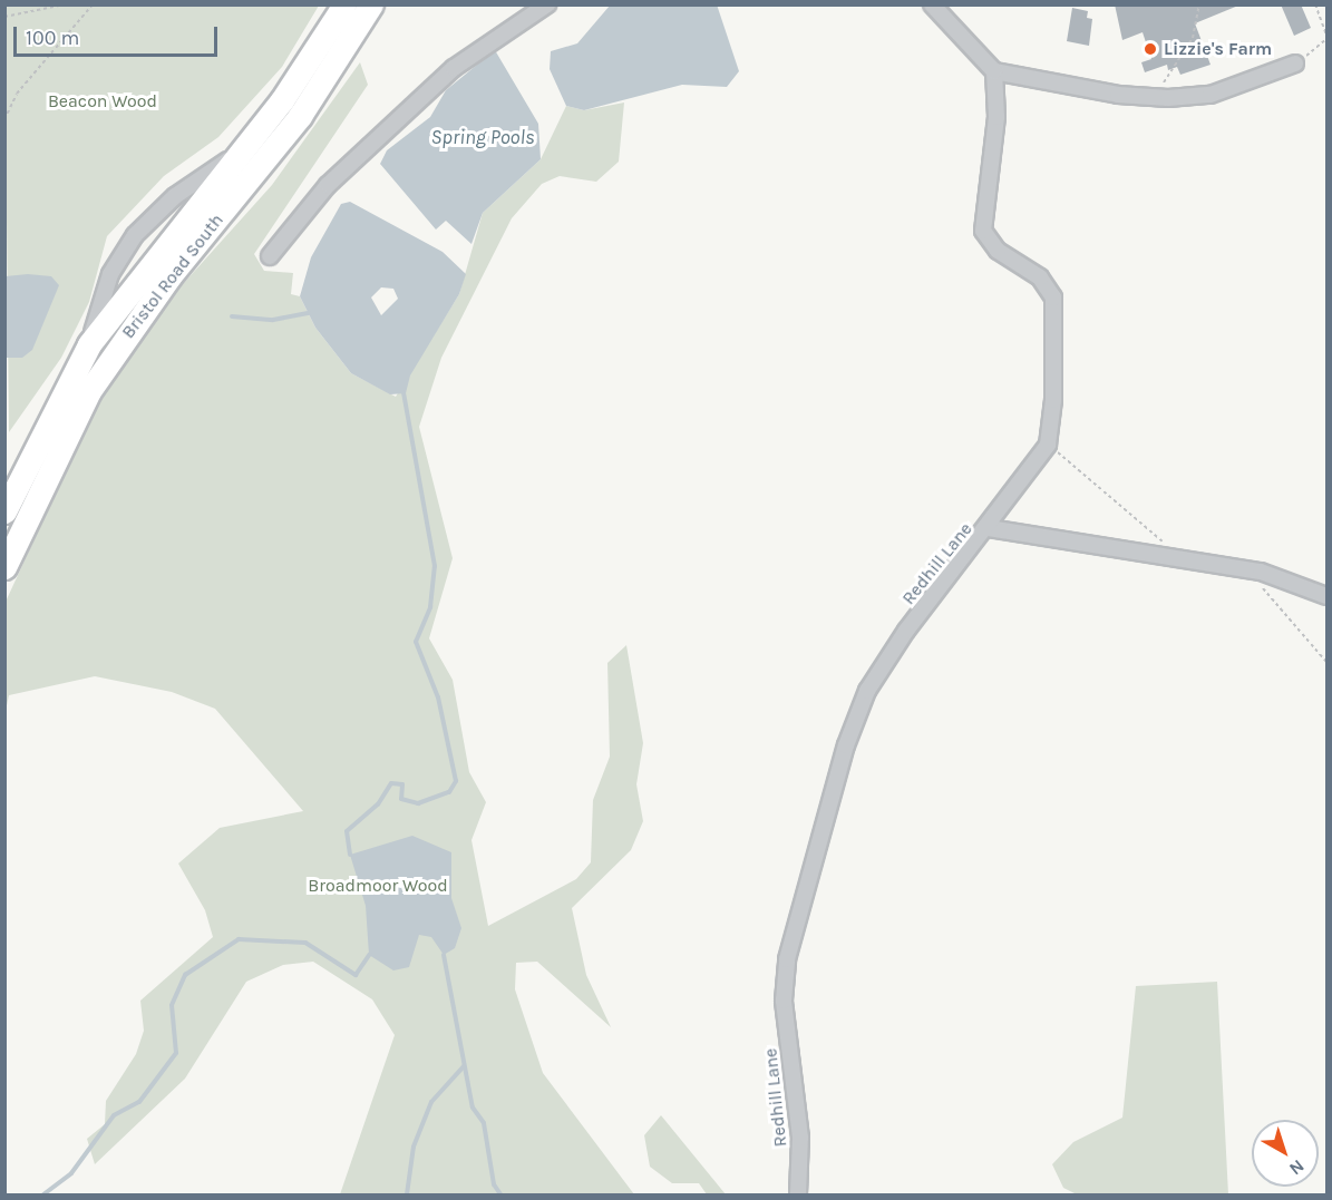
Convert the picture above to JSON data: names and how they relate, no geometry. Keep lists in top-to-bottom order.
{
  "streets": {
    "highway": ["Bristol Road South"],
    "street": ["Redhill Lane"]
  },
  "water": ["Spring Pools"],
  "parks": ["Beacon Wood", "Broadmoor Wood"],
  "places": ["Lizzie's Farm"],
  "scale_bar": "100 m",
  "north": "bottom right"
}
